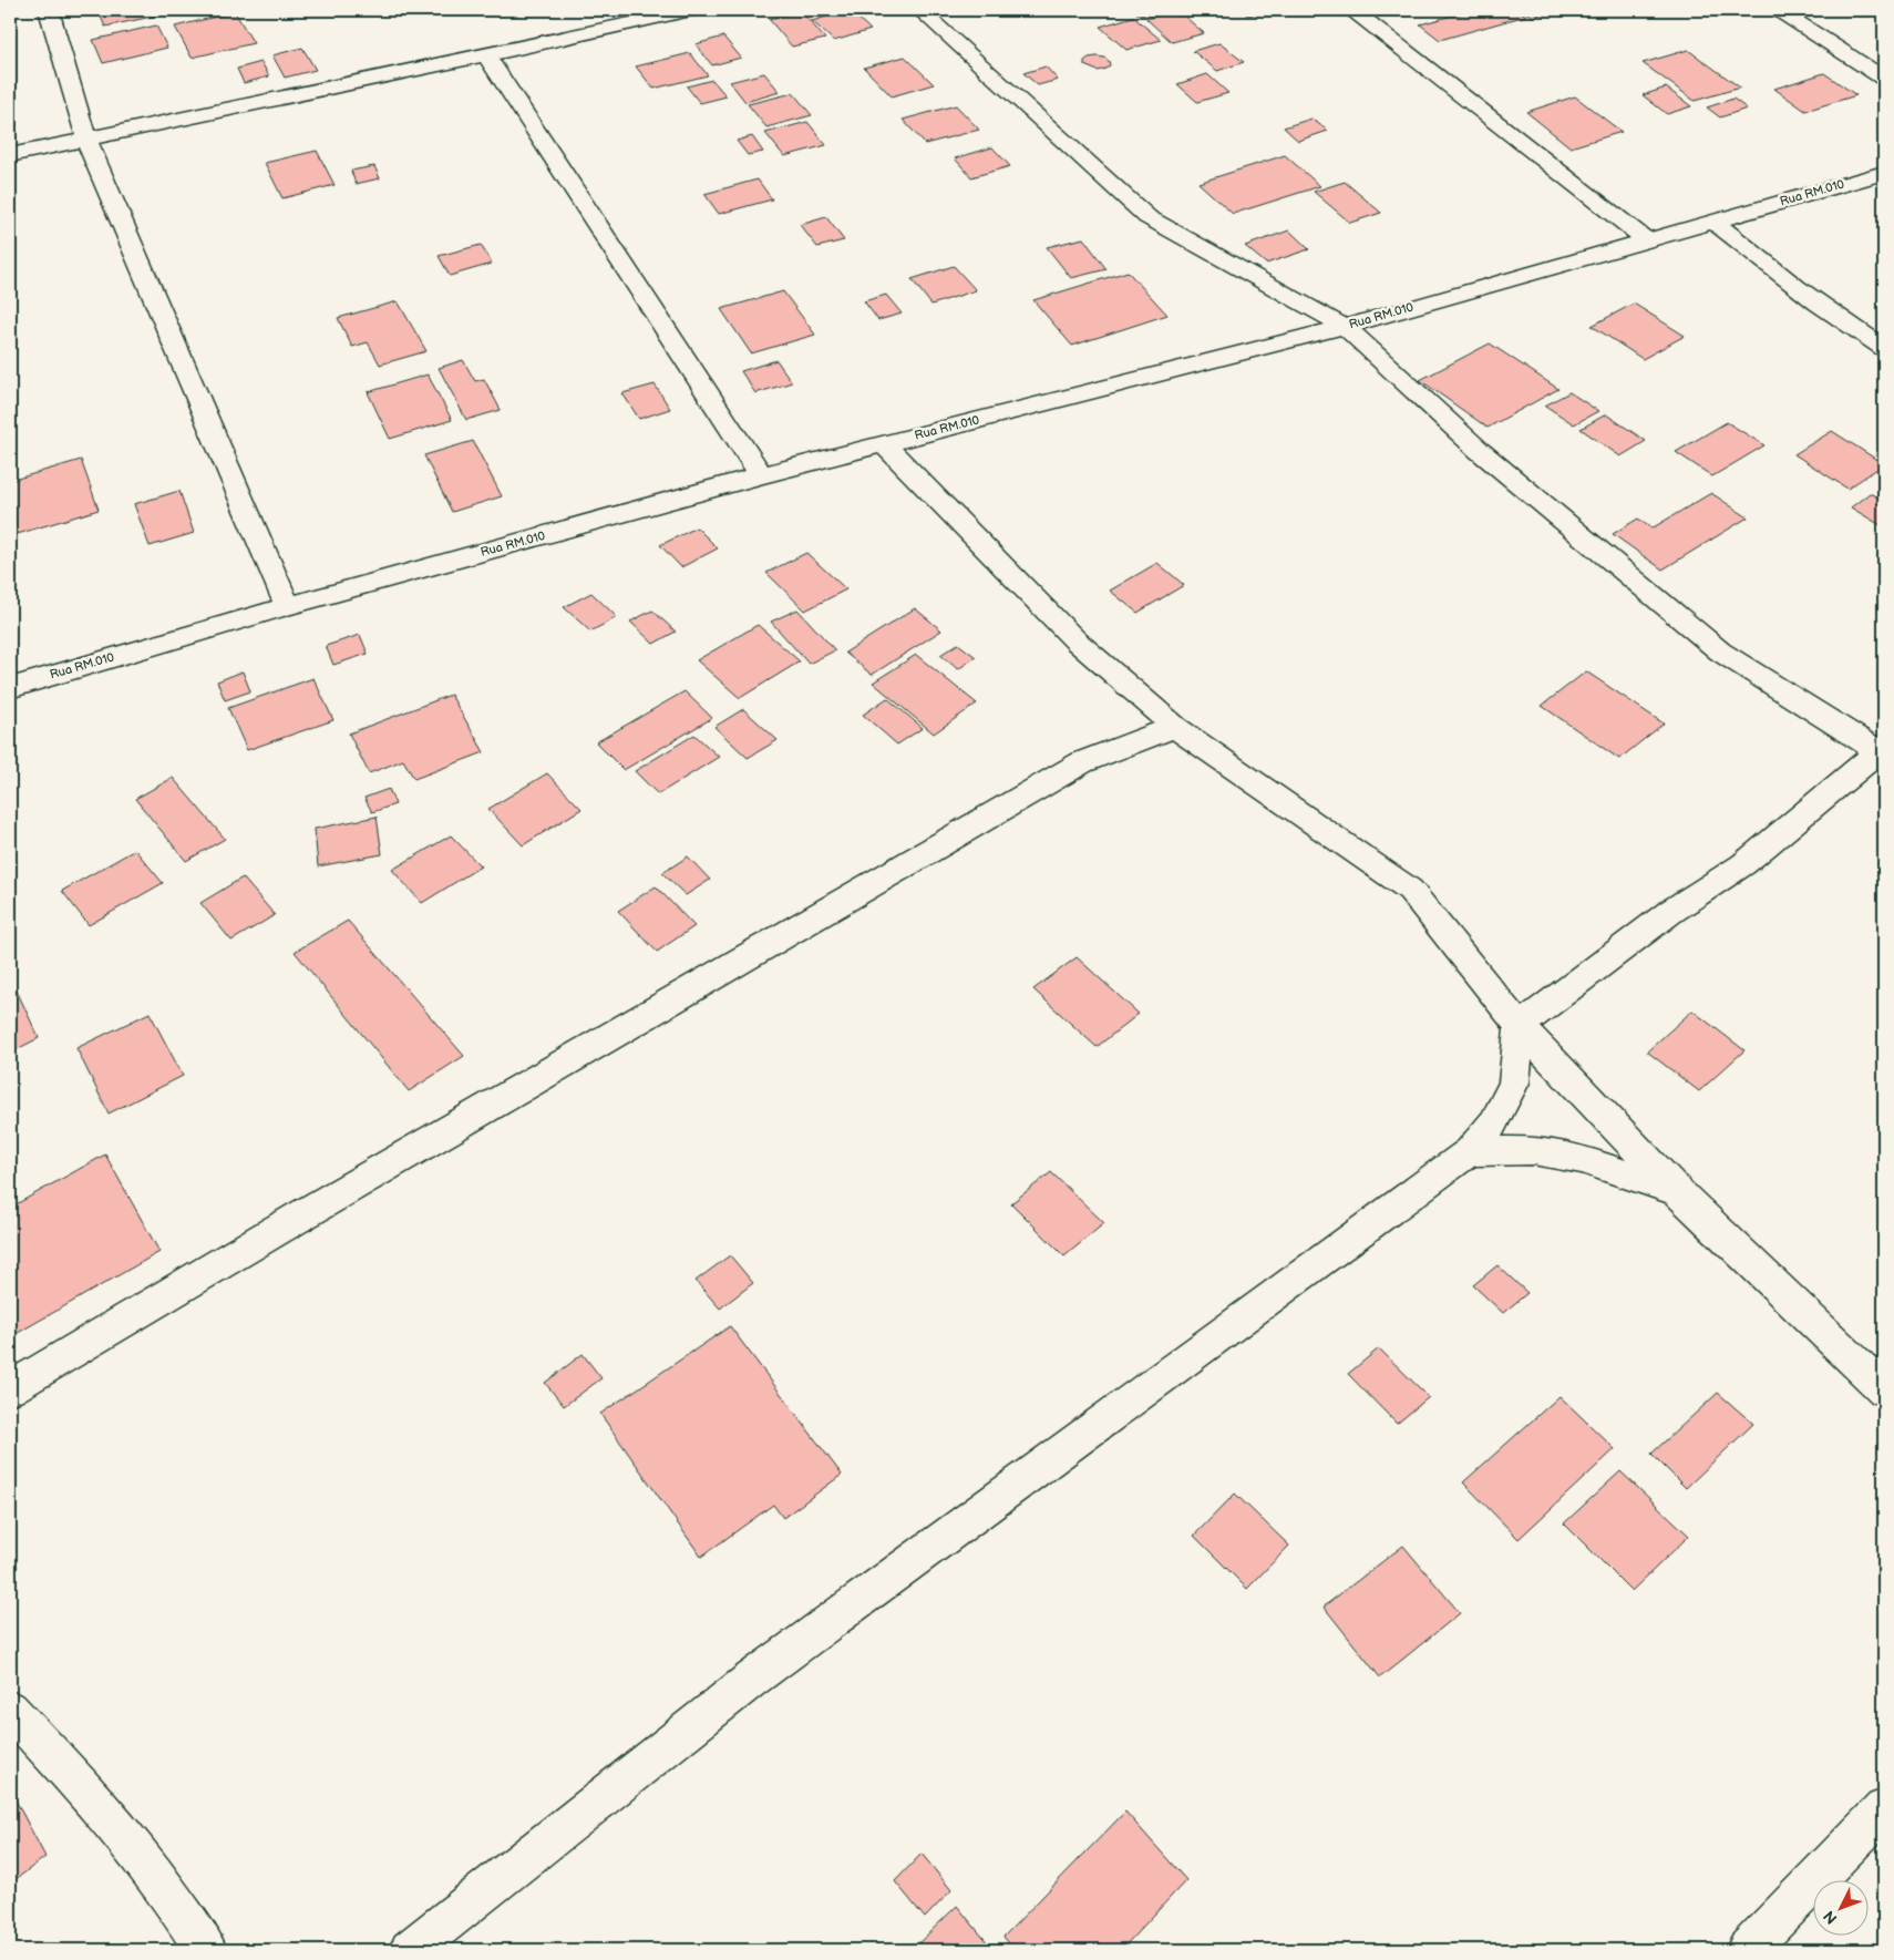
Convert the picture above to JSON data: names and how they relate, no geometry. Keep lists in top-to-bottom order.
{
  "streets": {
    "street": ["Rua RM.010"]
  },
  "north": "bottom left"
}
